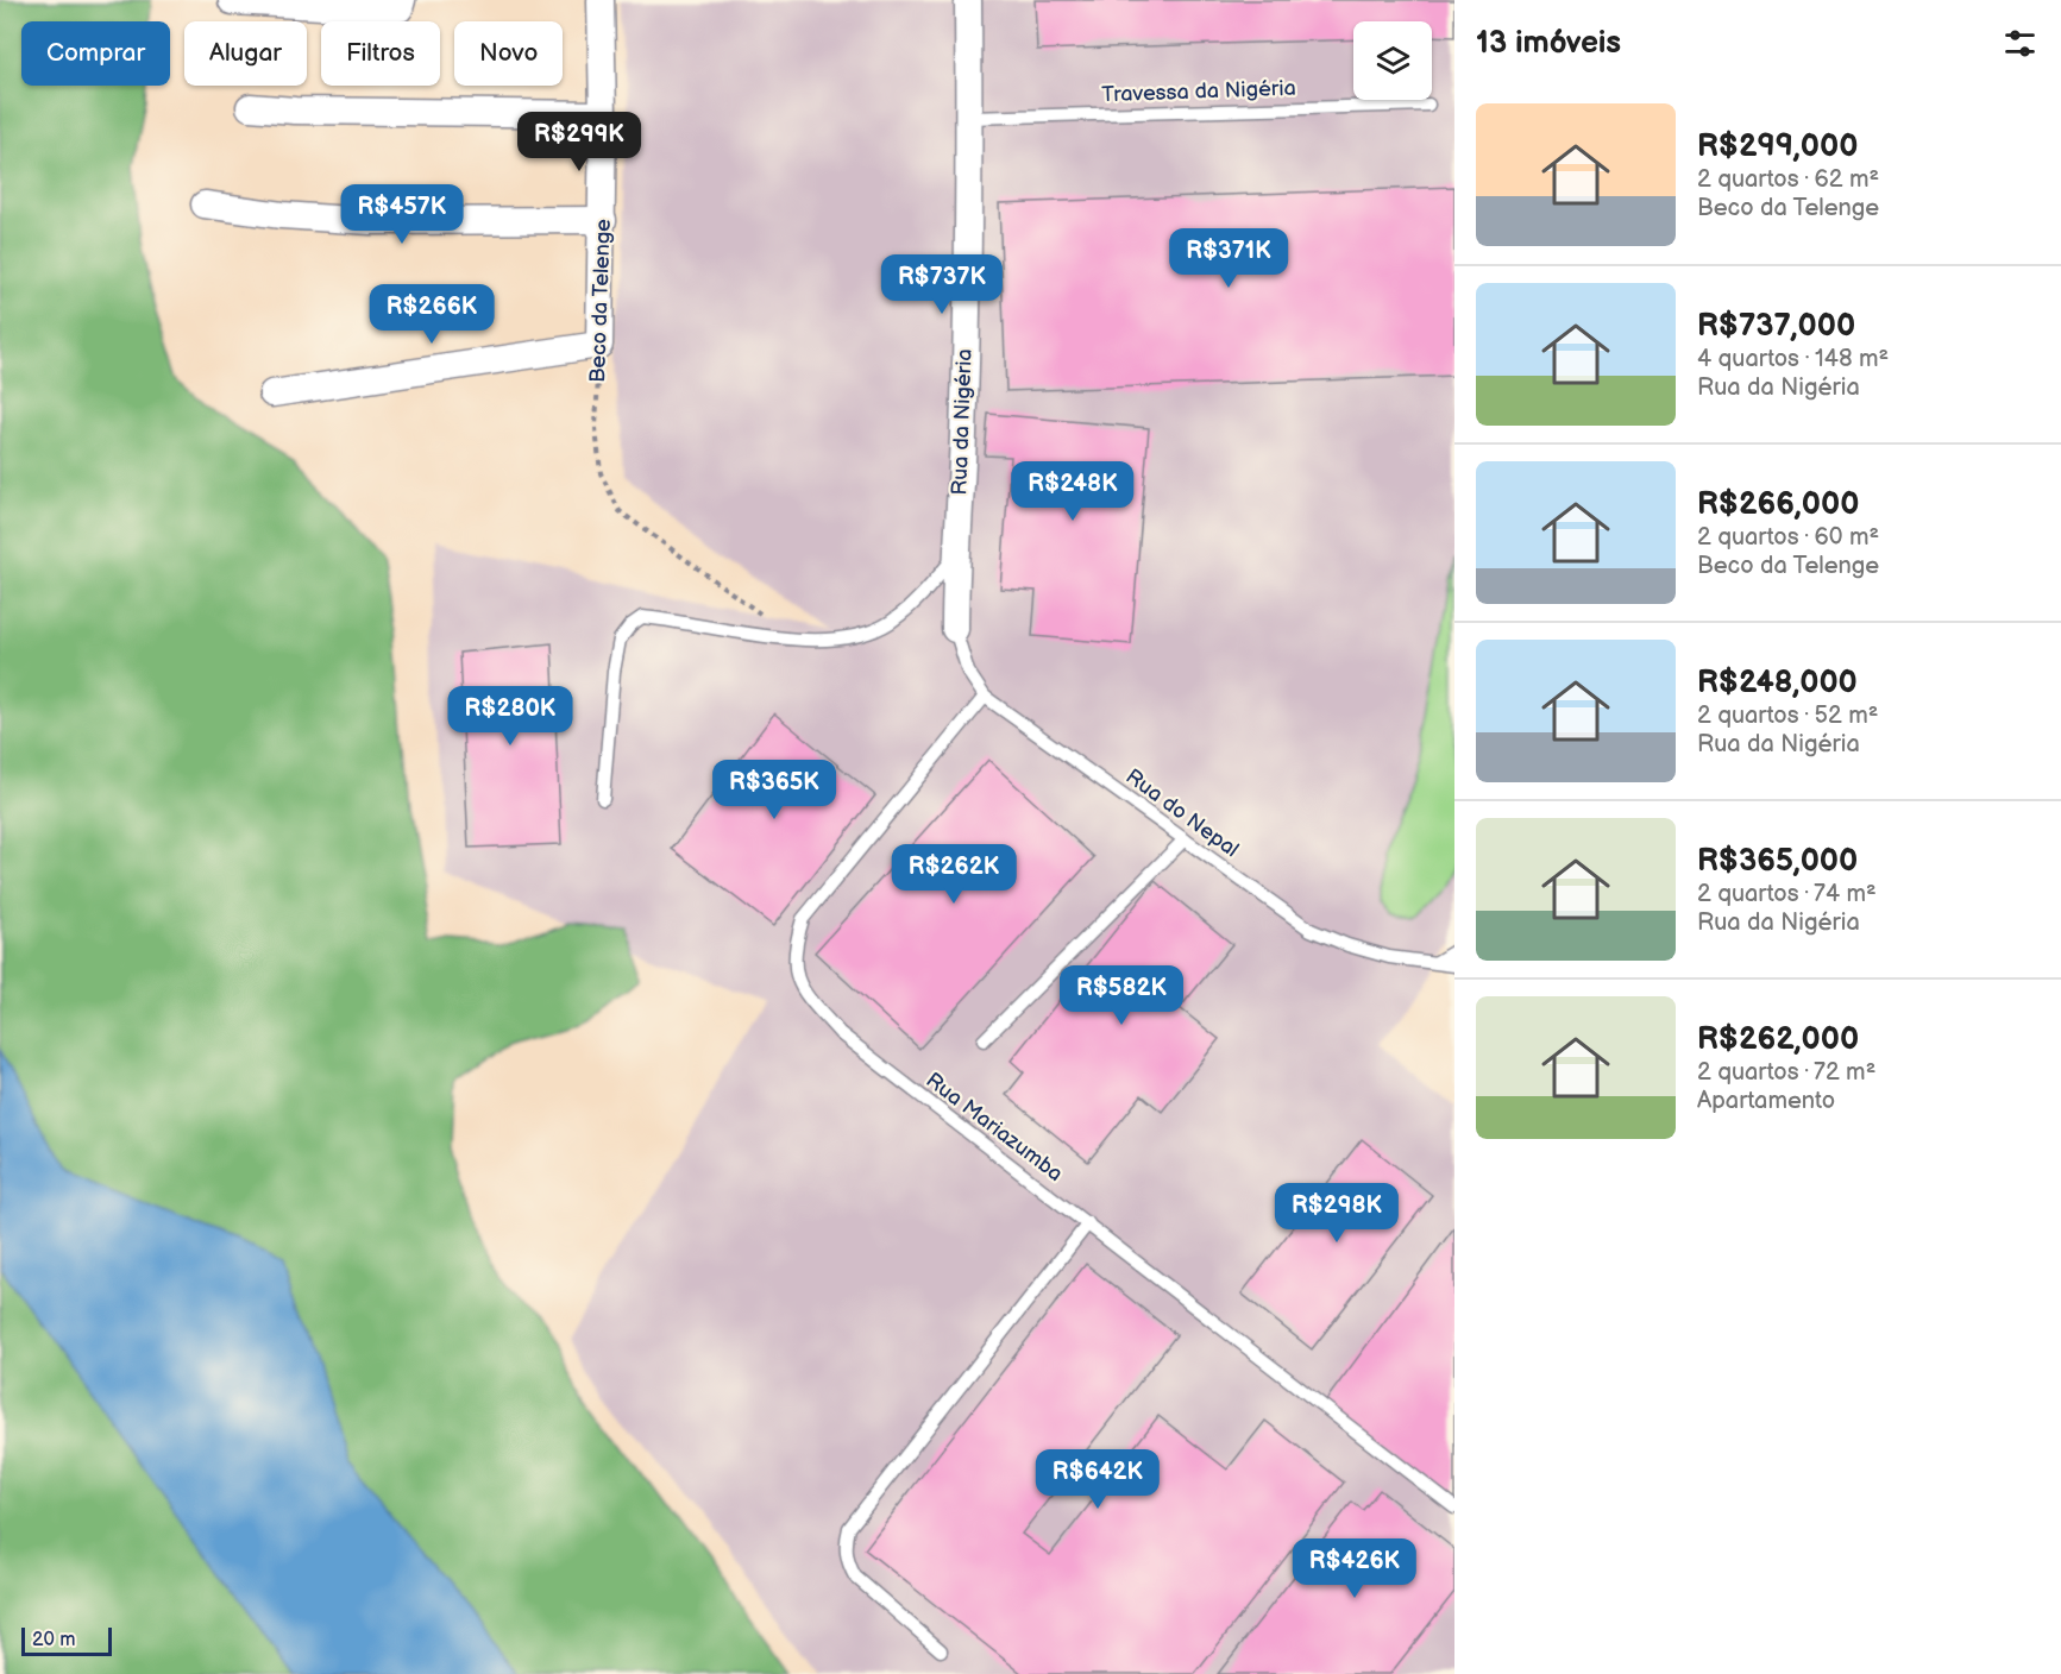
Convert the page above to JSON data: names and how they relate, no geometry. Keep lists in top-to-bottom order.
{
  "streets": {
    "street": ["Beco da Telenge", "Rua da Nigéria"],
    "lane": ["Travessa da Nigéria", "Rua do Nepal", "Rua Mariazumba"]
  },
  "crossings": [
    ["Travessa da Nigéria", "Rua da Nigéria"],
    ["Rua da Nigéria", "Rua do Nepal"],
    ["Rua do Nepal", "Rua Mariazumba"]
  ],
  "scale_bar": "20 m",
  "page": {
    "heading": "13 imóveis",
    "chip": [
      "Comprar",
      "Alugar",
      "Filtros",
      "Novo"
    ],
    "list": [
      {
        "name": "R$299,000",
        "note": "2 quartos · 62 m² · Beco da Telenge"
      },
      {
        "name": "R$737,000",
        "note": "4 quartos · 148 m² · Rua da Nigéria"
      },
      {
        "name": "R$266,000",
        "note": "2 quartos · 60 m² · Beco da Telenge"
      },
      {
        "name": "R$248,000",
        "note": "2 quartos · 52 m² · Rua da Nigéria"
      },
      {
        "name": "R$365,000",
        "note": "2 quartos · 74 m² · Rua da Nigéria"
      },
      {
        "name": "R$262,000",
        "note": "2 quartos · 72 m² · Apartamento"
      }
    ],
    "price": [
      "R$299K",
      "R$457K",
      "R$371K",
      "R$737K",
      "R$266K",
      "R$248K",
      "R$280K",
      "R$365K",
      "R$262K",
      "R$582K",
      "R$298K",
      "R$642K",
      "R$426K"
    ],
    "scale": "20 m"
  }
}
